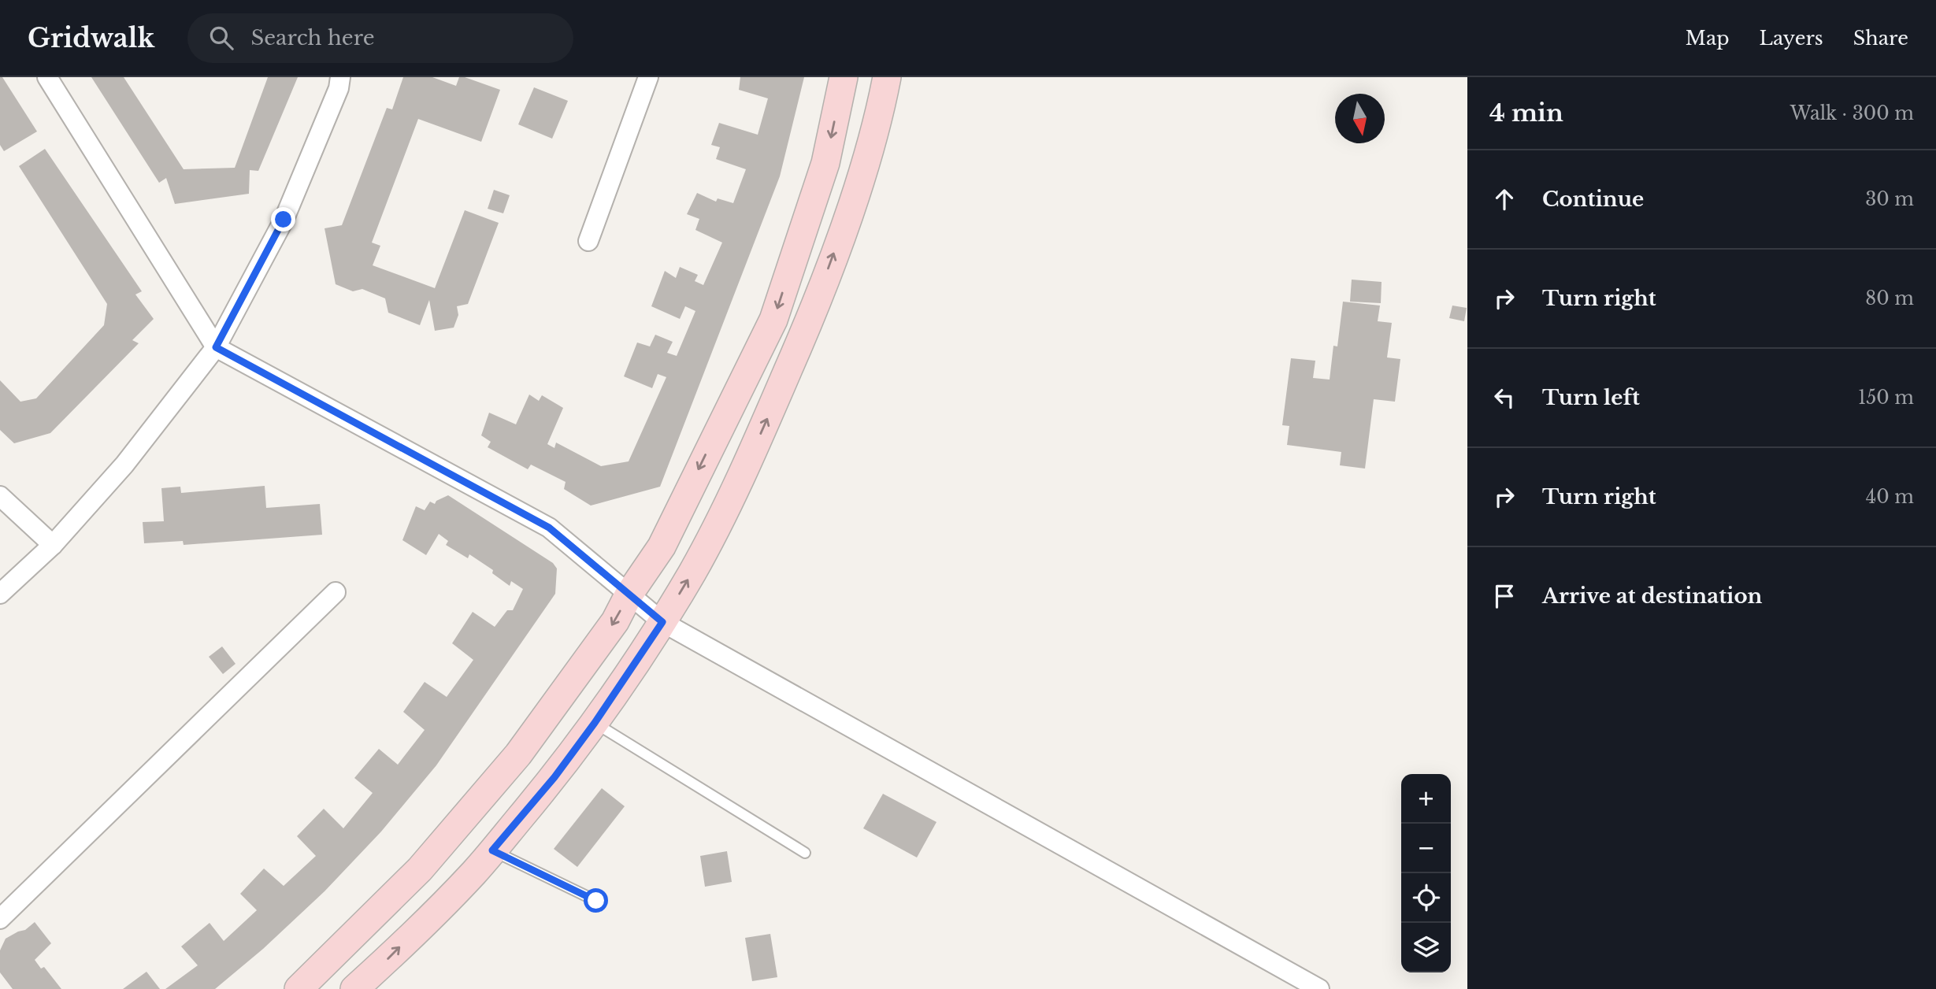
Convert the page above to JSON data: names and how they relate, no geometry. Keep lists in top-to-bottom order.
{
  "north": "bottom",
  "page": {
    "header": "Gridwalk",
    "search": "Search here",
    "nav": ["Map", "Layers", "Share"],
    "heading": ["4 min", "Walk · 300 m"],
    "list": [
      ["Continue", "30 m"],
      ["Turn right", "80 m"],
      ["Turn left", "150 m"],
      ["Turn right", "40 m"],
      "Arrive at destination"
    ],
    "map_buttons": ["+", "−"]
  }
}
